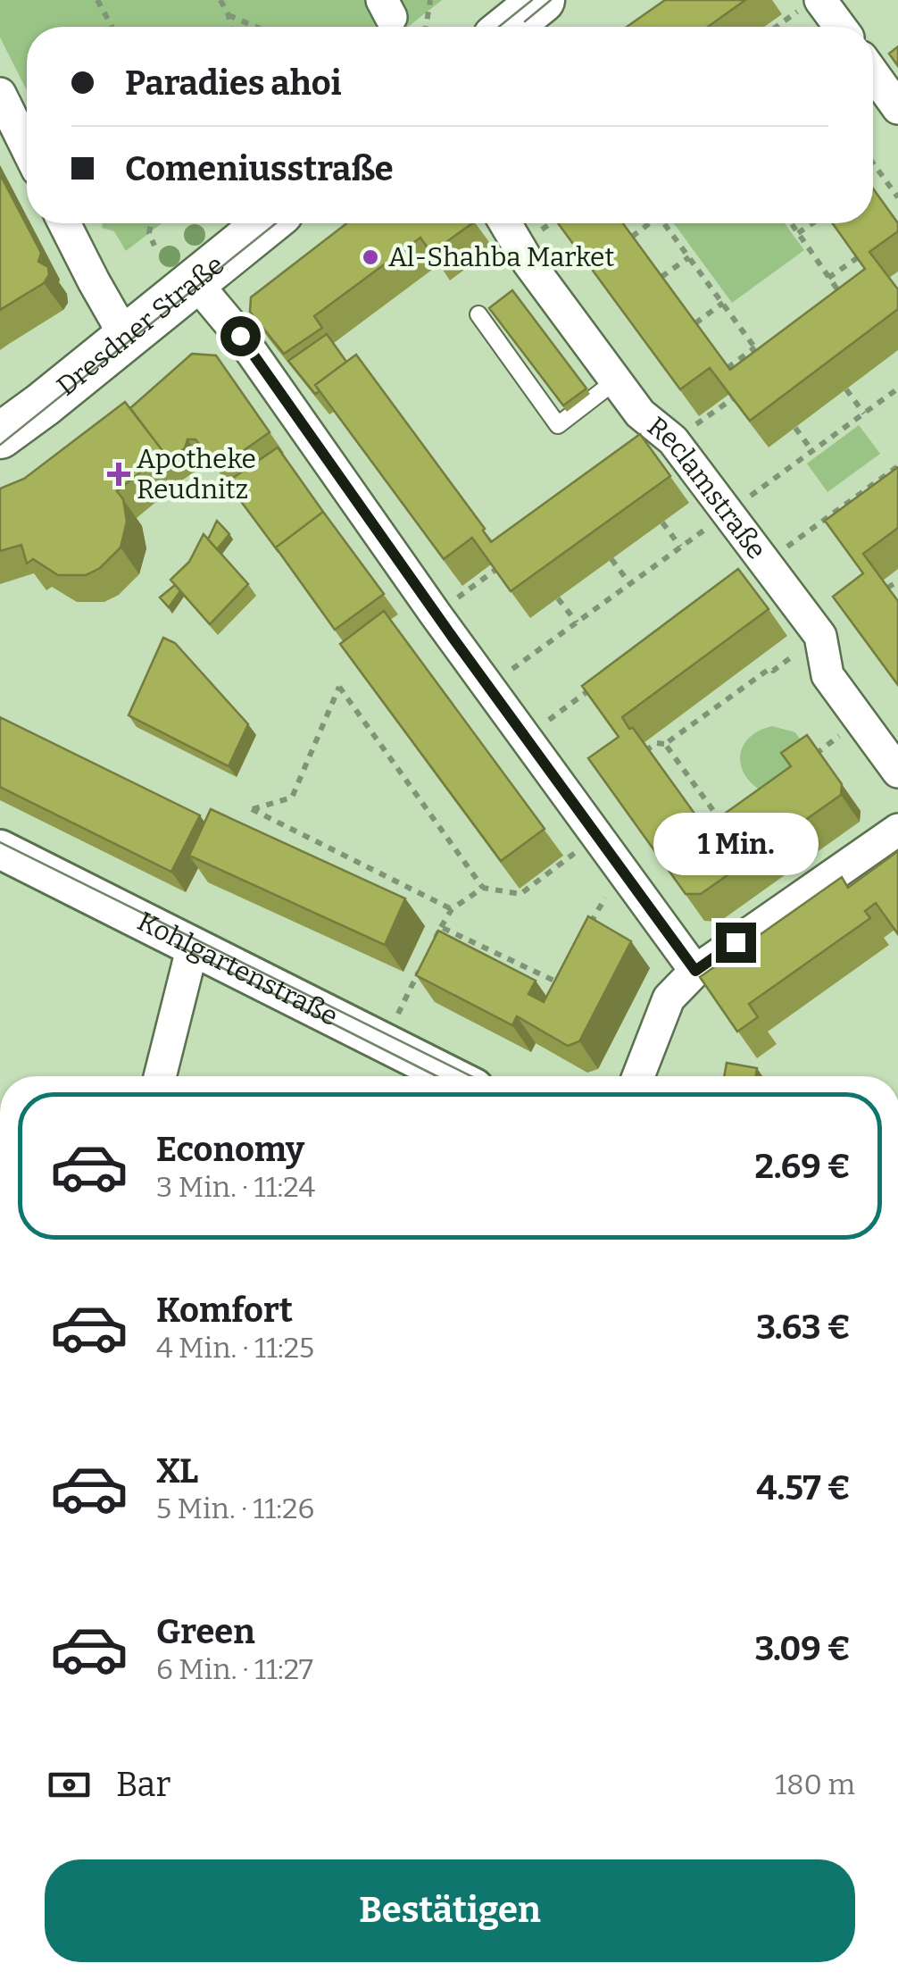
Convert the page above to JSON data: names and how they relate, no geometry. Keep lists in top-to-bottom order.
{
  "streets": {
    "main road": ["Dresdner Straße"],
    "street": ["Reclamstraße", "Kohlgartenstraße"]
  },
  "places": {
    "other": ["Al-Shahba Market"],
    "health": ["Apotheke Reudnitz"]
  },
  "page": {
    "banner": ["Paradies ahoi", "Comeniusstraße"],
    "bubble": "1 Min.",
    "list": [
      {
        "name": "Economy",
        "note": "3 Min. · 11:24",
        "value": "2.69 €"
      },
      {
        "name": "Komfort",
        "note": "4 Min. · 11:25",
        "value": "3.63 €"
      },
      {
        "name": "XL",
        "note": "5 Min. · 11:26",
        "value": "4.57 €"
      },
      {
        "name": "Green",
        "note": "6 Min. · 11:27",
        "value": "3.09 €"
      }
    ],
    "pay": ["Bar", "180 m"],
    "buttons": "Bestätigen"
  }
}
